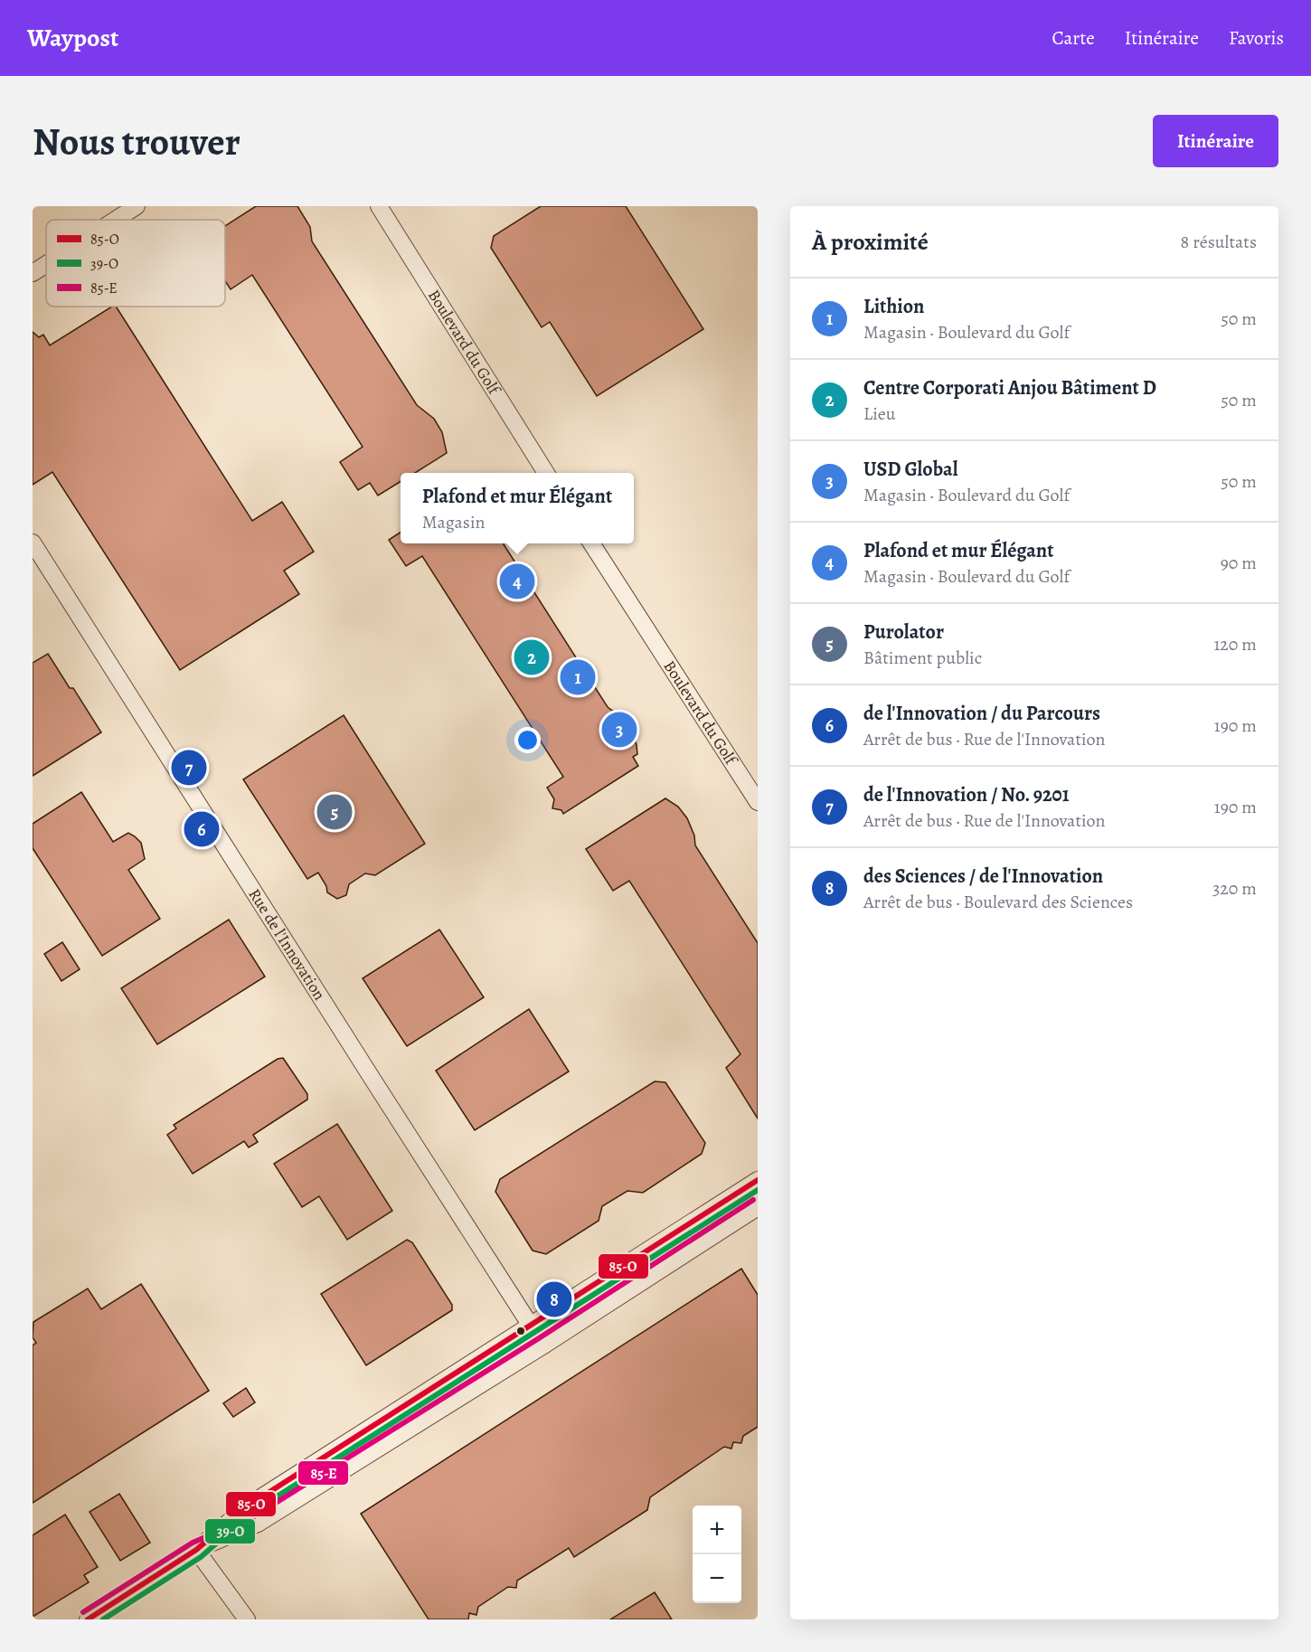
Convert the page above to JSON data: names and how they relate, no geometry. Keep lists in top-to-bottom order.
{
  "streets": {
    "street": ["Boulevard du Golf", "Rue de l'Innovation"]
  },
  "lines": ["transit line 85-O", "transit line 39-O", "transit line 85-E"],
  "legend": ["85-O", "39-O", "85-E"],
  "page": {
    "header": "Waypost",
    "nav": ["Carte", "Itinéraire", "Favoris"],
    "buttons": "Itinéraire",
    "title": "Nous trouver",
    "heading": ["À proximité", "8 résultats"],
    "list": [
      {
        "mark": "1",
        "name": "Lithion",
        "note": "Magasin · Boulevard du Golf",
        "value": "50 m"
      },
      {
        "mark": "2",
        "name": "Centre Corporati Anjou Bâtiment D",
        "note": "Lieu",
        "value": "50 m"
      },
      {
        "mark": "3",
        "name": "USD Global",
        "note": "Magasin · Boulevard du Golf",
        "value": "50 m"
      },
      {
        "mark": "4",
        "name": "Plafond et mur Élégant",
        "note": "Magasin · Boulevard du Golf",
        "value": "90 m"
      },
      {
        "mark": "5",
        "name": "Purolator",
        "note": "Bâtiment public",
        "value": "120 m"
      },
      {
        "mark": "6",
        "name": "de l'Innovation / du Parcours",
        "note": "Arrêt de bus · Rue de l'Innovation",
        "value": "190 m"
      },
      {
        "mark": "7",
        "name": "de l'Innovation / No. 9201",
        "note": "Arrêt de bus · Rue de l'Innovation",
        "value": "190 m"
      },
      {
        "mark": "8",
        "name": "des Sciences / de l'Innovation",
        "note": "Arrêt de bus · Boulevard des Sciences",
        "value": "320 m"
      }
    ],
    "popup": ["Plafond et mur Élégant", "Magasin"],
    "pins": [
      "4",
      "2",
      "1",
      "3",
      "7",
      "5",
      "6",
      "8"
    ],
    "map_buttons": ["+", "−"]
  }
}
